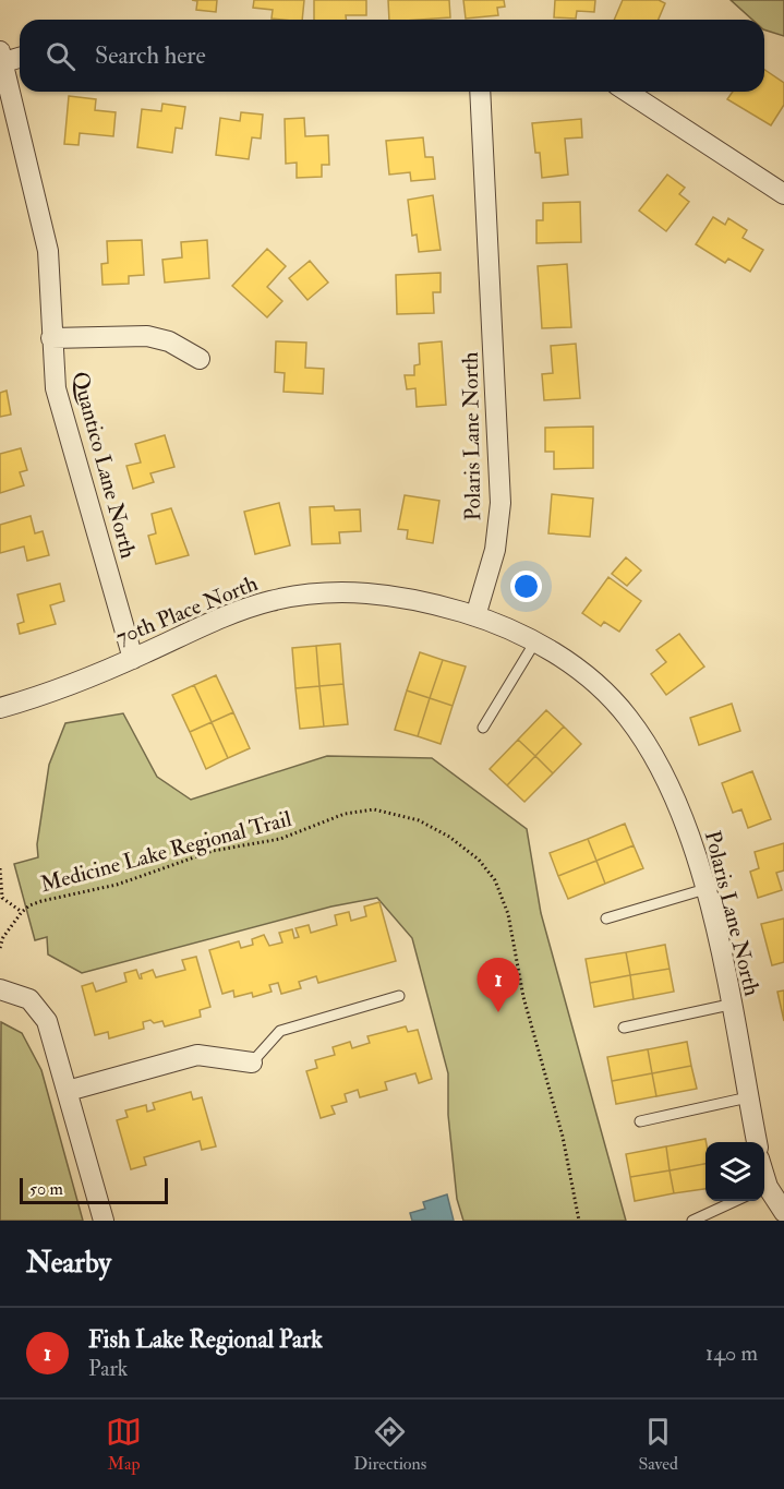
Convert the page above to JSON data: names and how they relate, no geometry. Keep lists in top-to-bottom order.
{
  "streets": {
    "street": ["Polaris Lane North", "Quantico Lane North", "70th Place North"],
    "path": ["Medicine Lake Regional Trail"]
  },
  "crossings": [
    ["Polaris Lane North", "70th Place North"],
    ["Quantico Lane North", "70th Place North"]
  ],
  "scale_bar": "50 m",
  "page": {
    "search": "Search here",
    "pins": "1",
    "scale": "50 m",
    "heading": "Nearby",
    "list": [
      {
        "mark": "1",
        "name": "Fish Lake Regional Park",
        "note": "Park",
        "value": "140 m"
      }
    ],
    "nav": ["Map", "Directions", "Saved"]
  }
}
